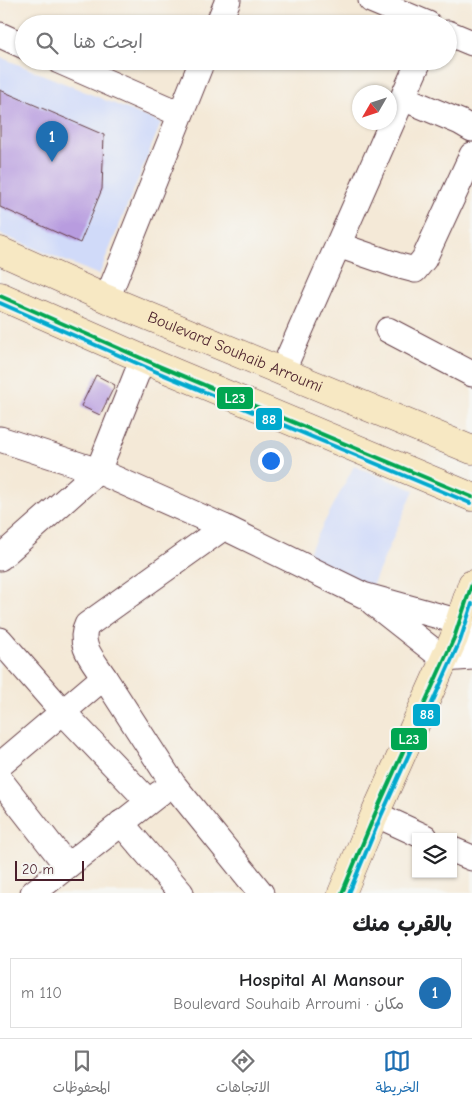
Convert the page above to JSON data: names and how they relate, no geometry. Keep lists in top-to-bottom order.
{
  "streets": {
    "street": ["Boulevard Souhaib Arroumi"]
  },
  "lines": ["transit line L23", "transit line 88"],
  "scale_bar": "20 m",
  "north": "bottom left",
  "page": {
    "search": "ابحث هنا",
    "pins": "1",
    "scale": "20 m",
    "heading": "بالقرب منك",
    "list": [
      {
        "mark": "1",
        "name": "Hospital Al Mansour",
        "note": "مكان · Boulevard Souhaib Arroumi",
        "value": "110 m"
      }
    ],
    "nav": ["الخريطة", "الاتجاهات", "المحفوظات"]
  }
}
